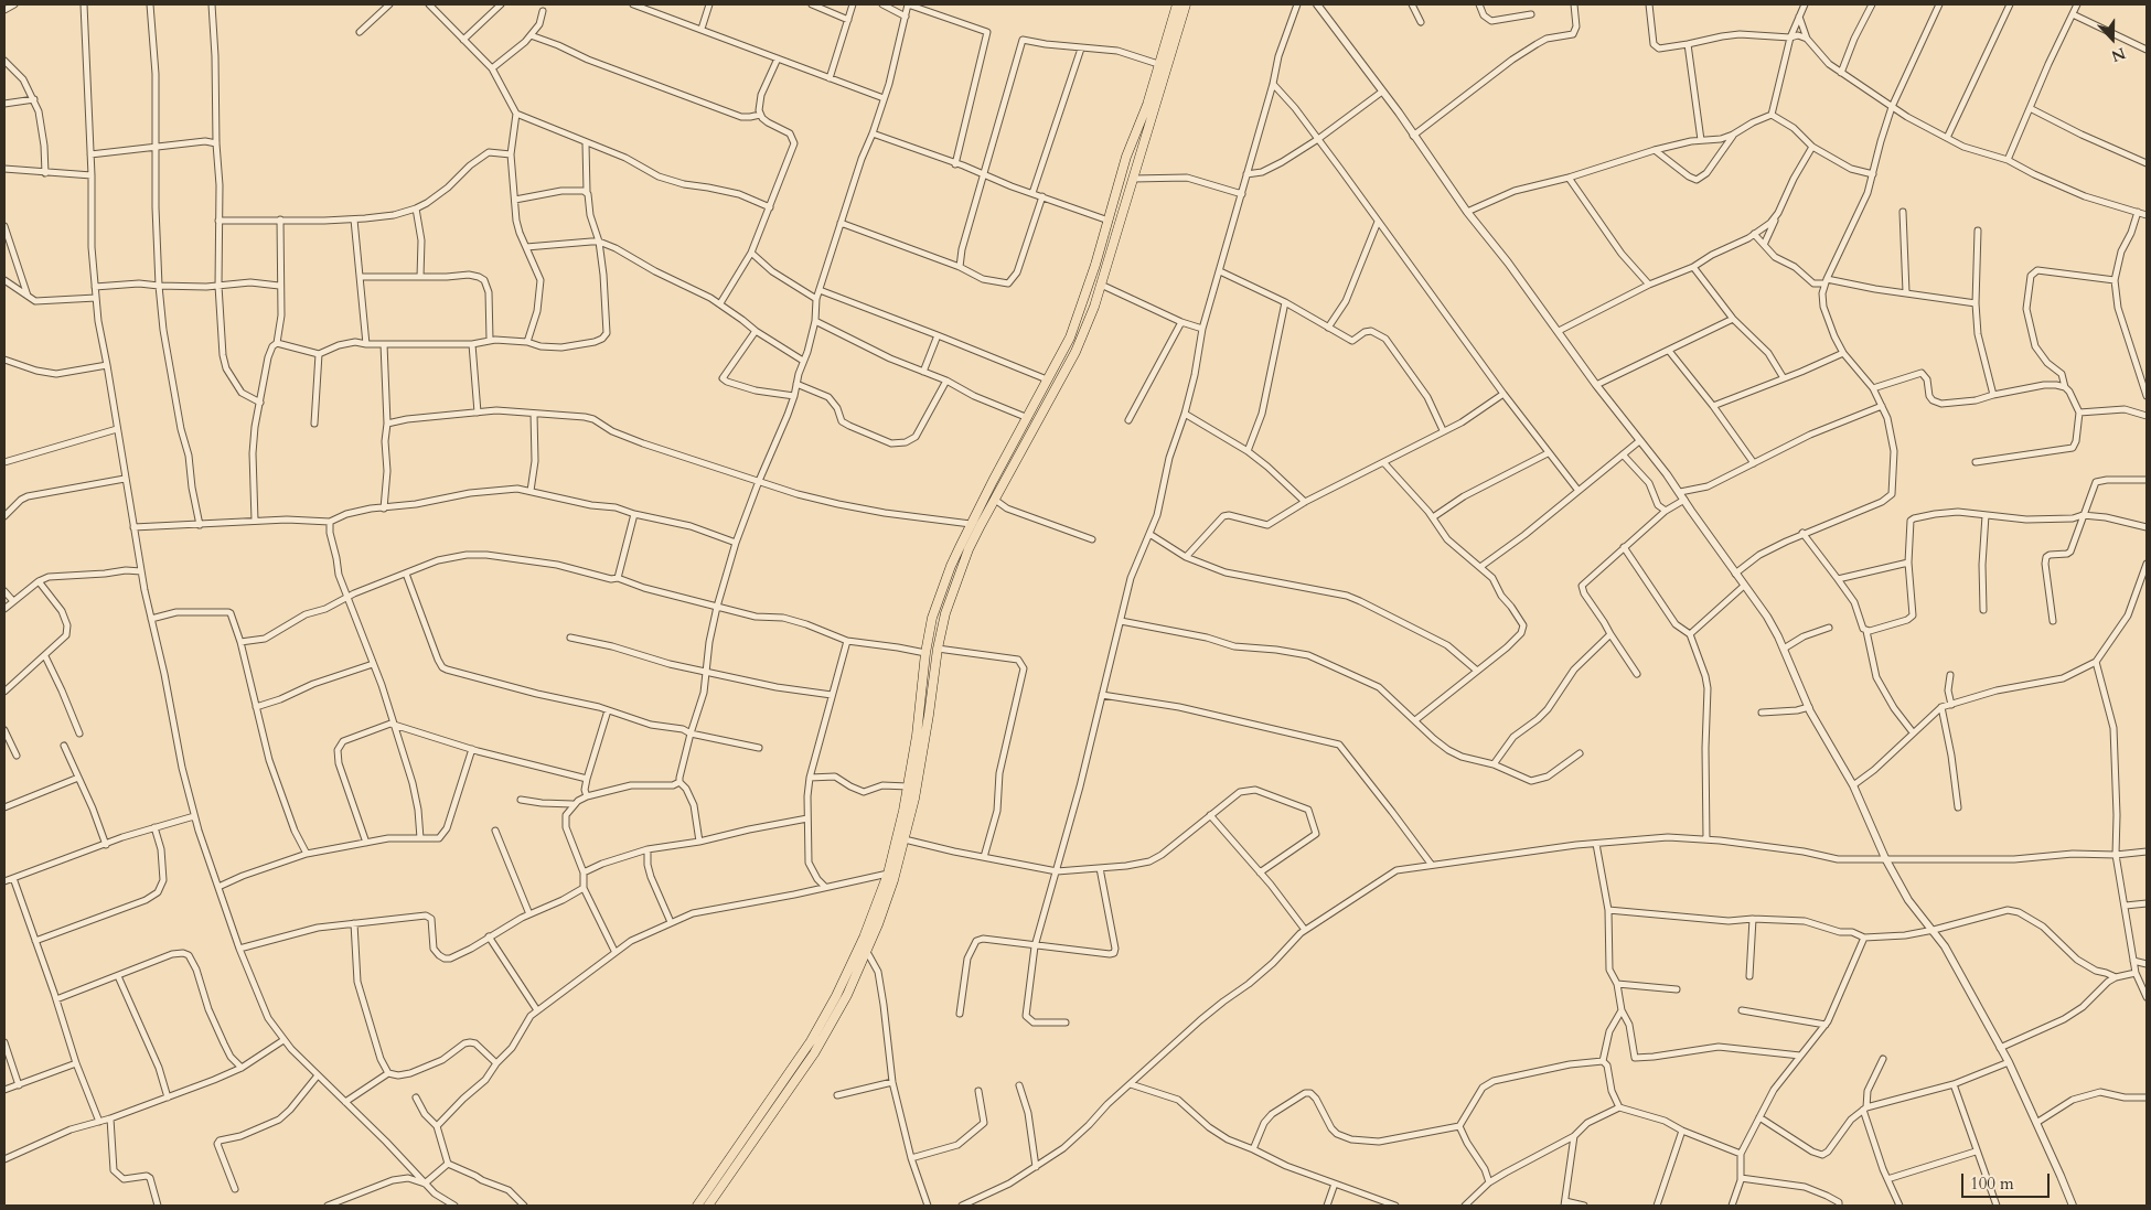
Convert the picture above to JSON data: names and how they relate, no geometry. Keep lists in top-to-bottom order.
{
  "scale_bar": "100 m",
  "north": "bottom"
}
